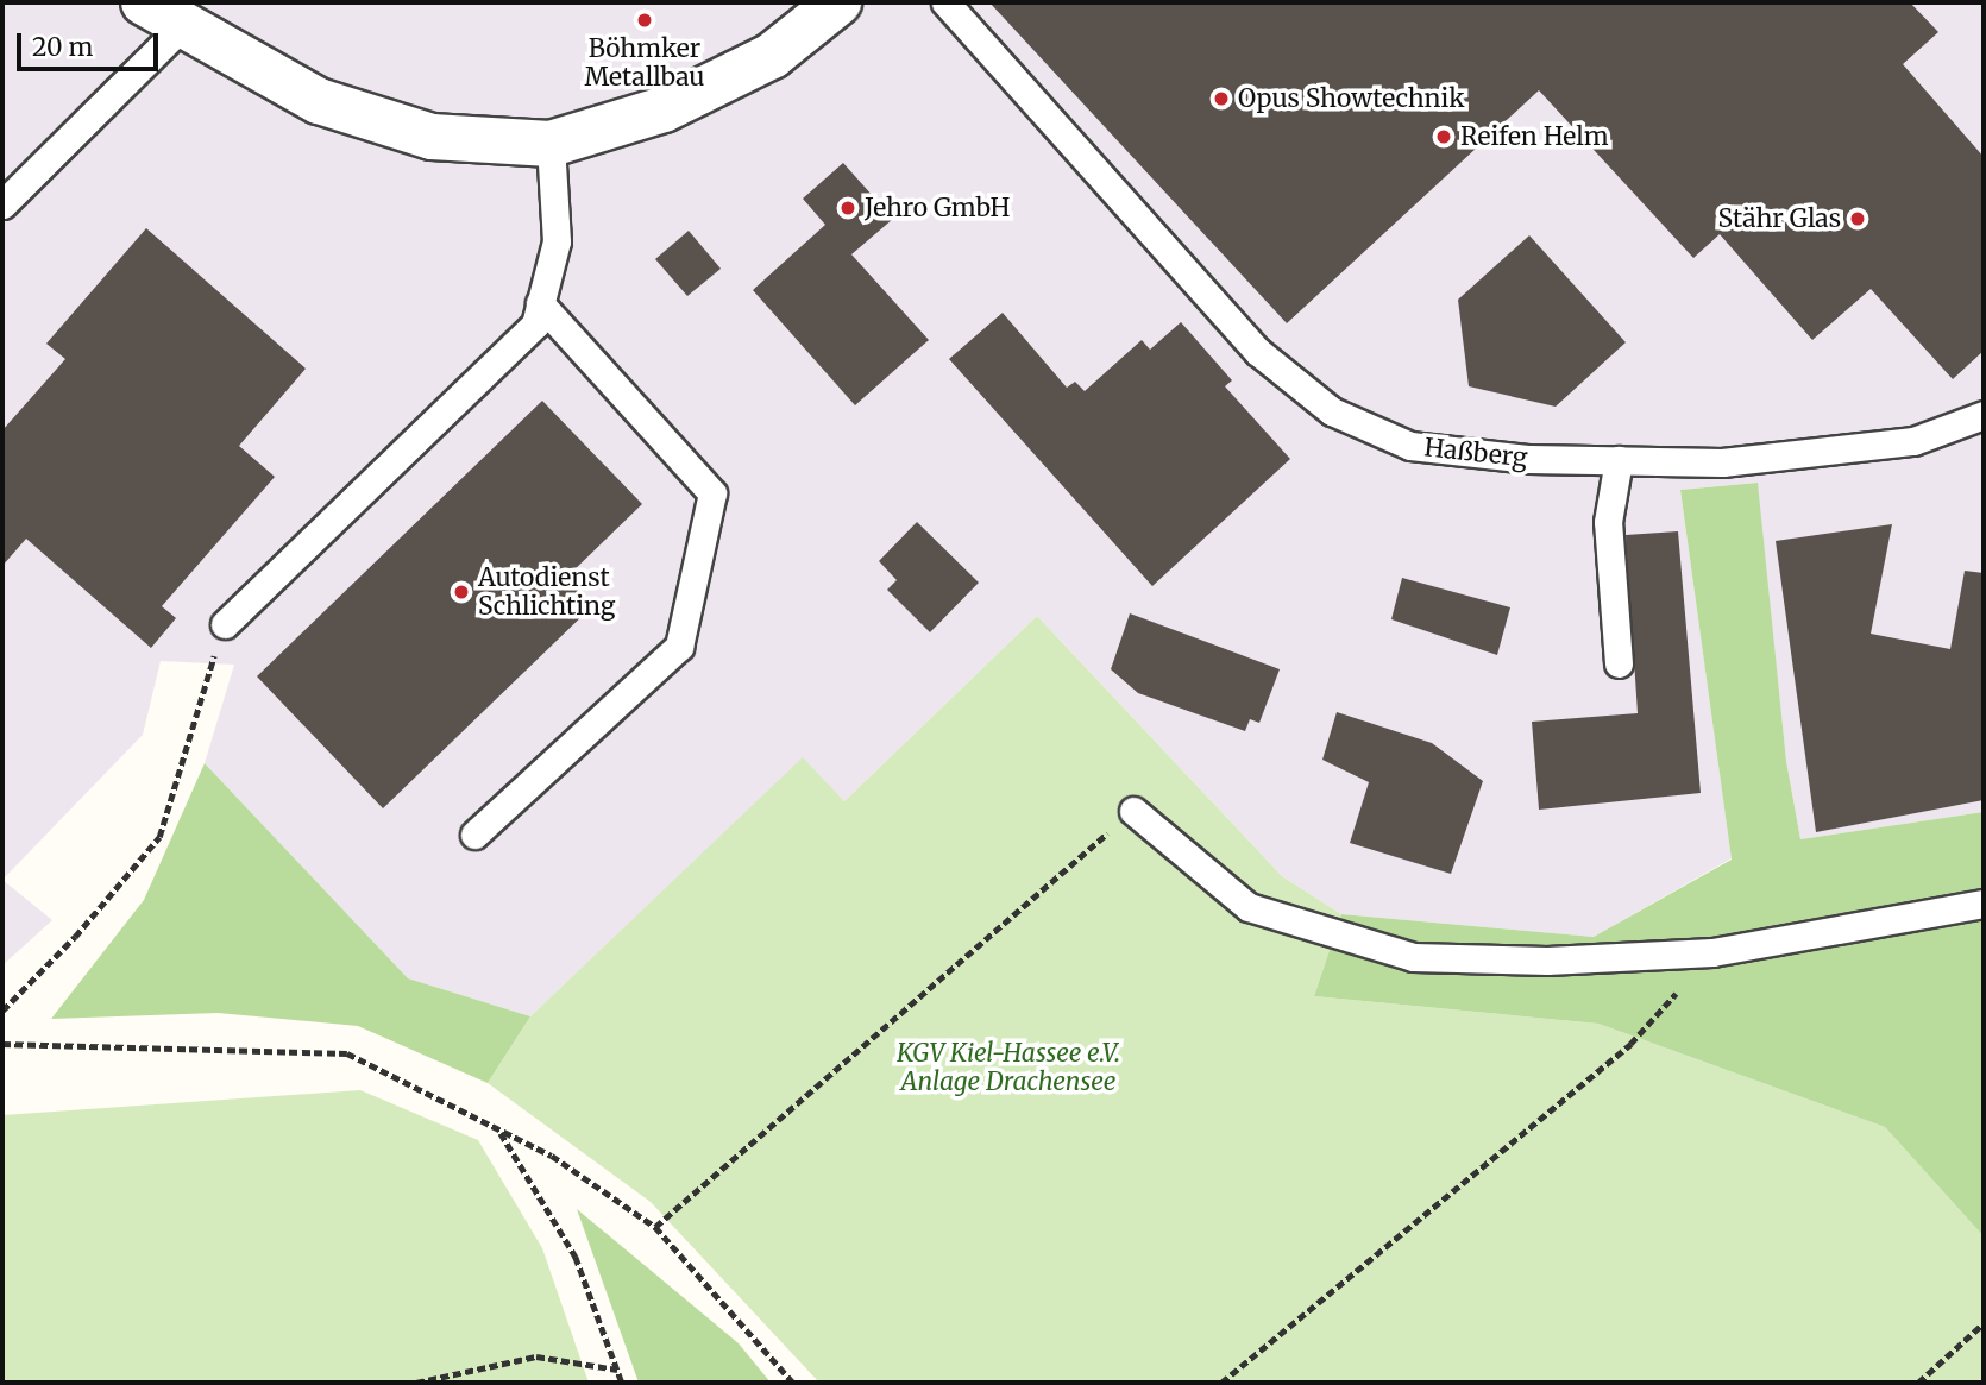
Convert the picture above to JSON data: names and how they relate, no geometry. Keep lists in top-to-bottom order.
{
  "streets": {
    "lane": ["Haßberg"]
  },
  "parks": ["KGV Kiel-Hassee e.V. Anlage Drachensee"],
  "places": [
    "Böhmker Metallbau",
    "Opus Showtechnik",
    "Reifen Helm",
    "Jehro GmbH",
    "Stähr Glas",
    "Autodienst Schlichting"
  ],
  "scale_bar": "20 m"
}
